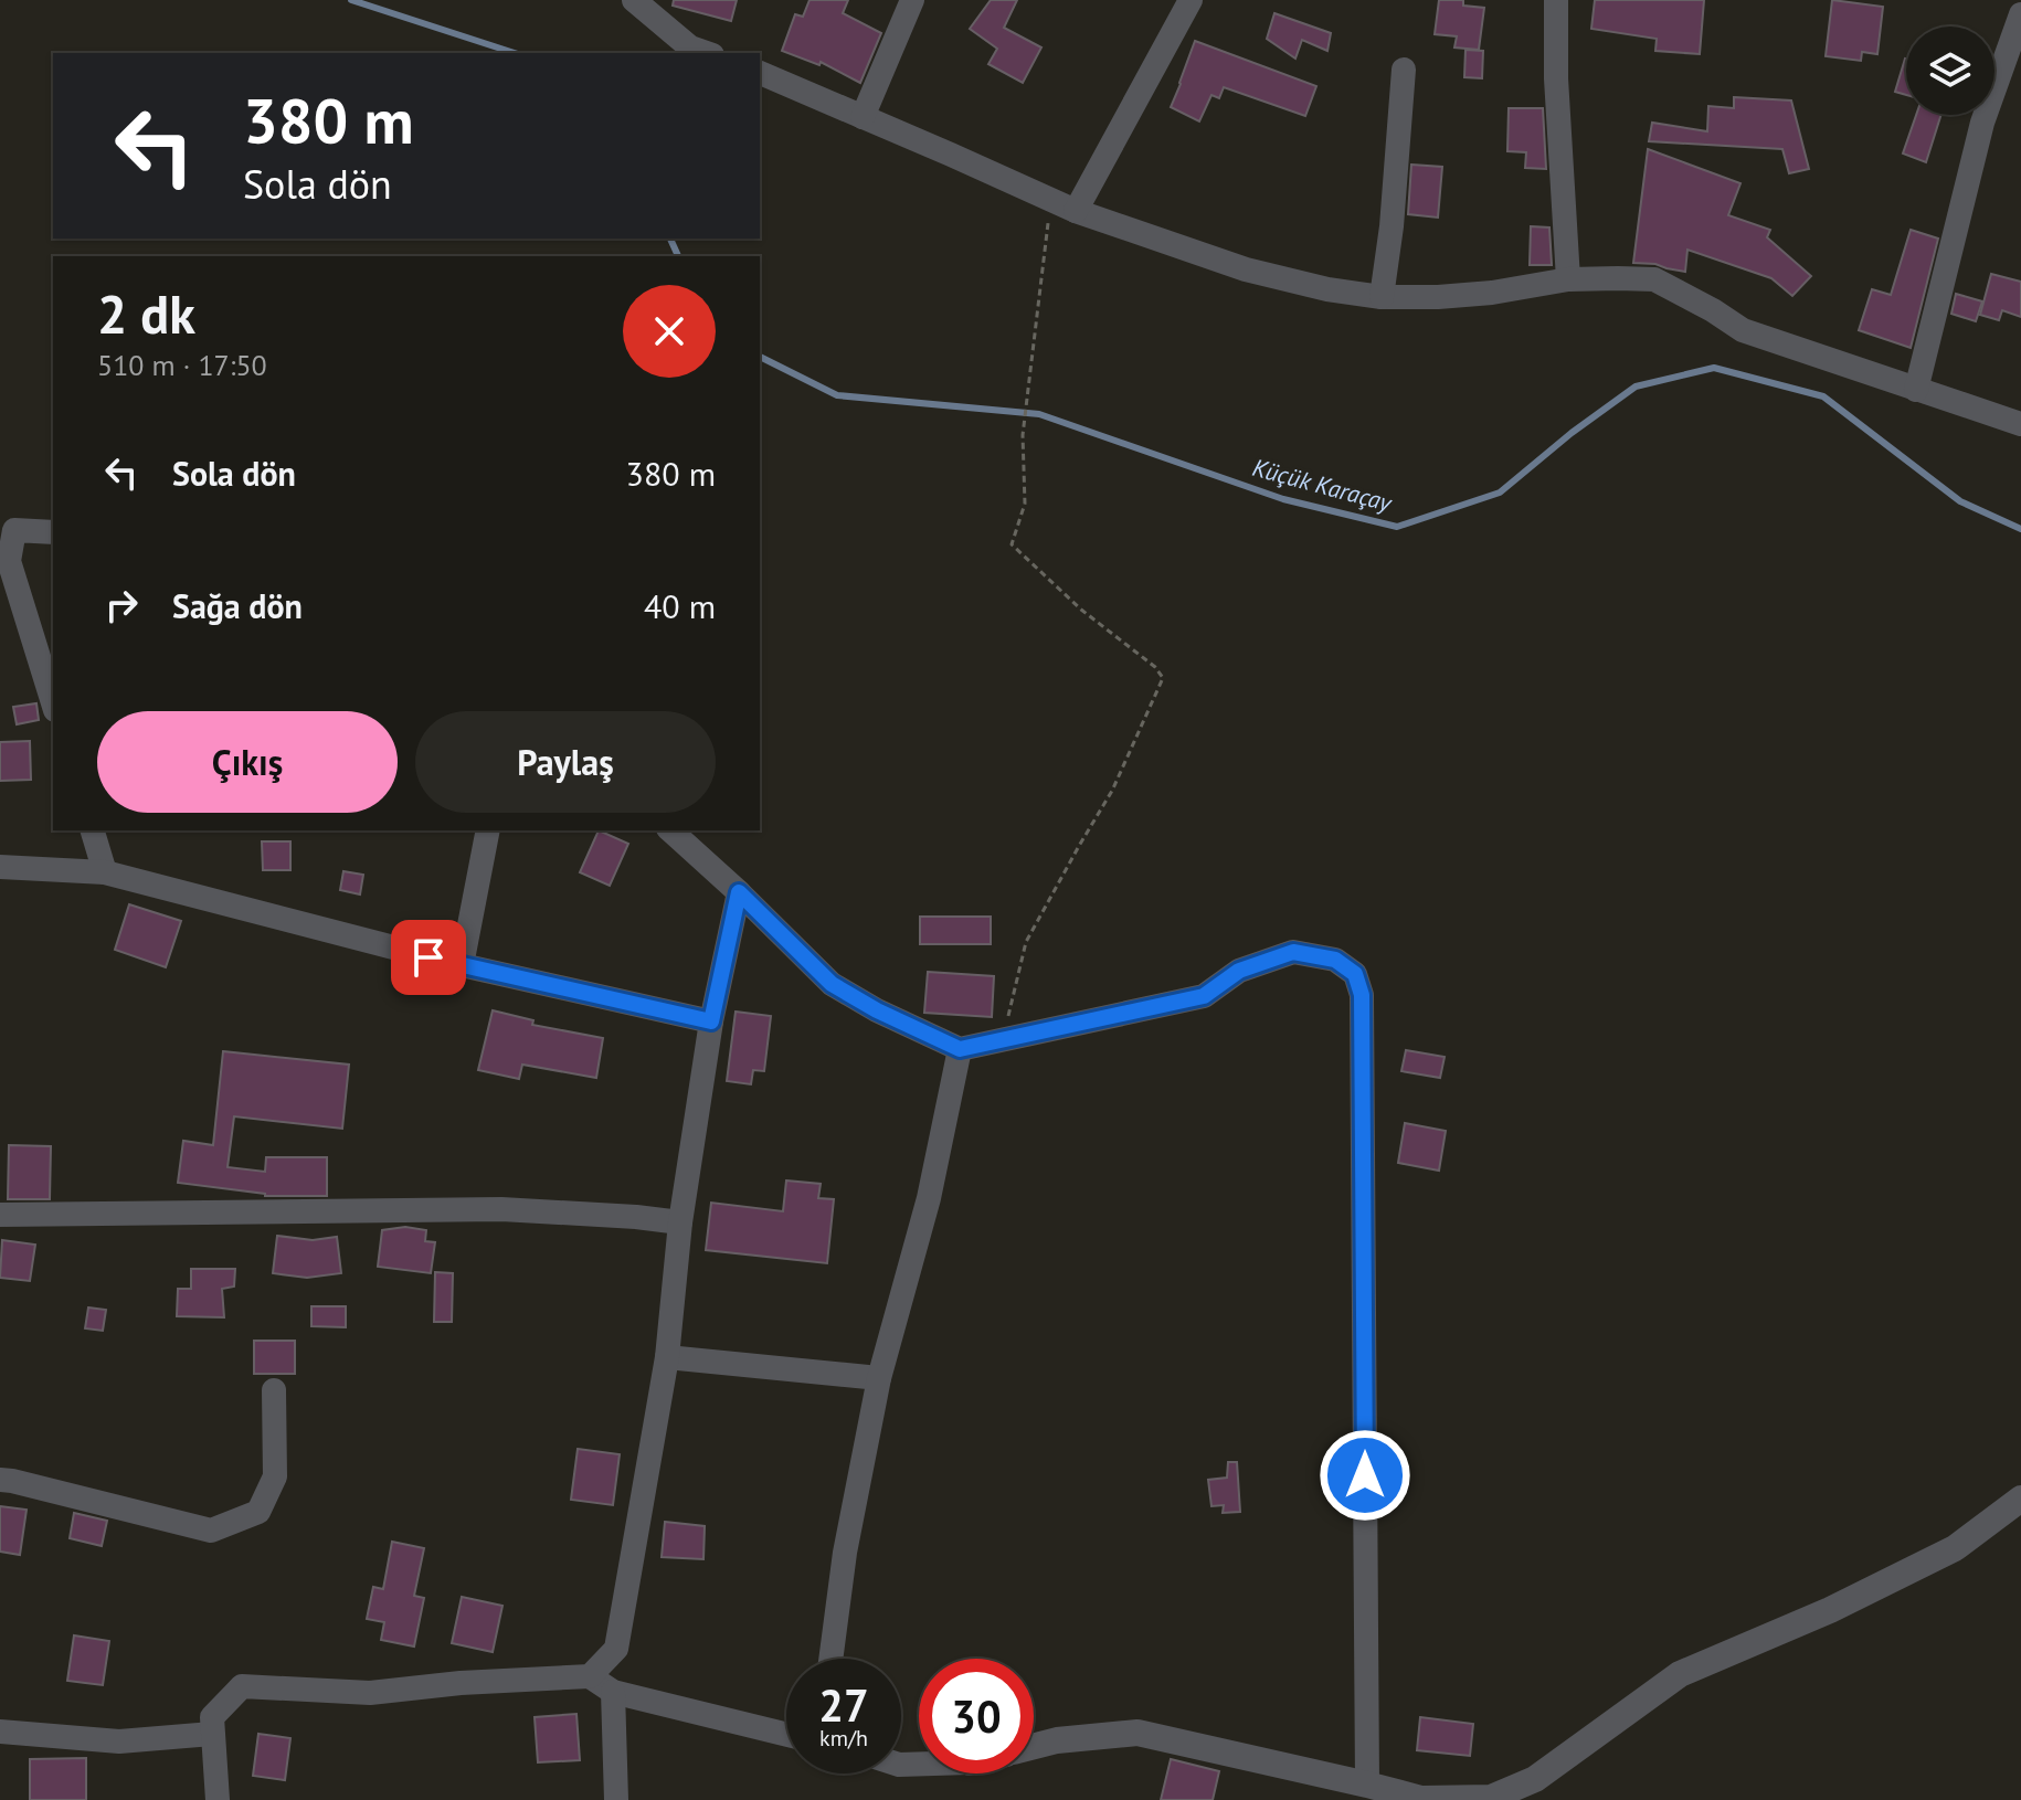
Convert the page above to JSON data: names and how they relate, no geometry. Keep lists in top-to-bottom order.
{
  "water": ["Küçük Karaçay"],
  "page": {
    "turn": ["380 m", "Sola dön"],
    "heading": ["2 dk", "510 m · 17:50"],
    "list": [
      {
        "name": "Sola dön",
        "value": "380 m"
      },
      {
        "name": "Sağa dön",
        "value": "40 m"
      }
    ],
    "buttons": ["Çıkış", "Paylaş"],
    "speed": "27 km/h",
    "limit": "30"
  }
}
